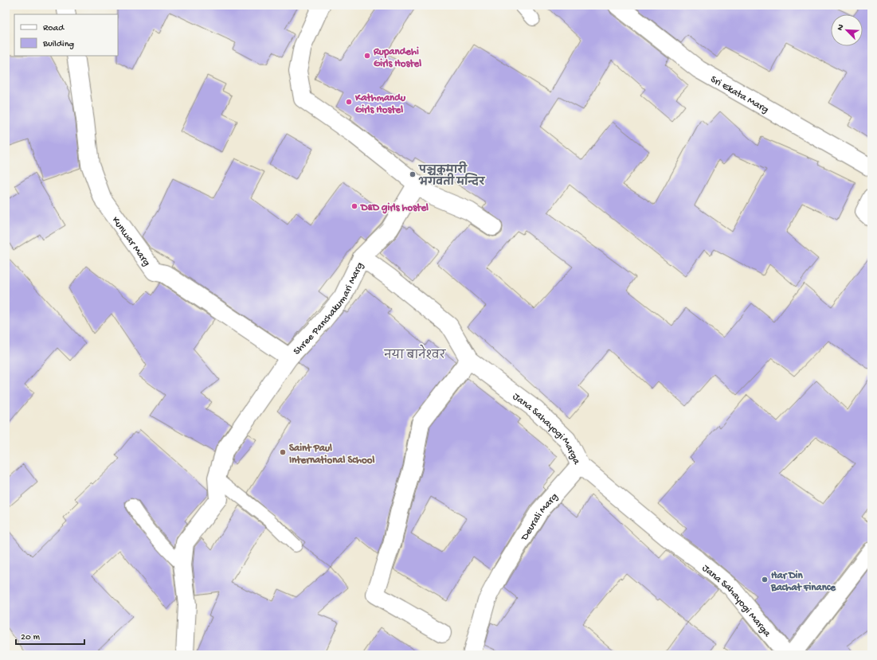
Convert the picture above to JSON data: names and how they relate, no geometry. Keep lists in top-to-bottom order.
{
  "streets": {
    "street": [
      "Sri Ekata Marg",
      "Kunwar Marg",
      "Shree Panchakumari Marg",
      "Jana Sahayogi Marga",
      "Deurali Marg"
    ]
  },
  "crossings": [
    ["Kunwar Marg", "Shree Panchakumari Marg"],
    ["Shree Panchakumari Marg", "Jana Sahayogi Marga"],
    ["Jana Sahayogi Marga", "Deurali Marg"]
  ],
  "districts": ["नया बानेश्वर"],
  "places": [
    "Rupandehi Girls Hostel",
    "Kathmandu Girls Hostel",
    "पञ्चकुमारी भगवती मन्दिर",
    "D&D girls hostel",
    "Saint Paul International School",
    "Har Din Bachat Finance"
  ],
  "legend": ["Road", "Building"],
  "scale_bar": "20 m",
  "north": "top left"
}
